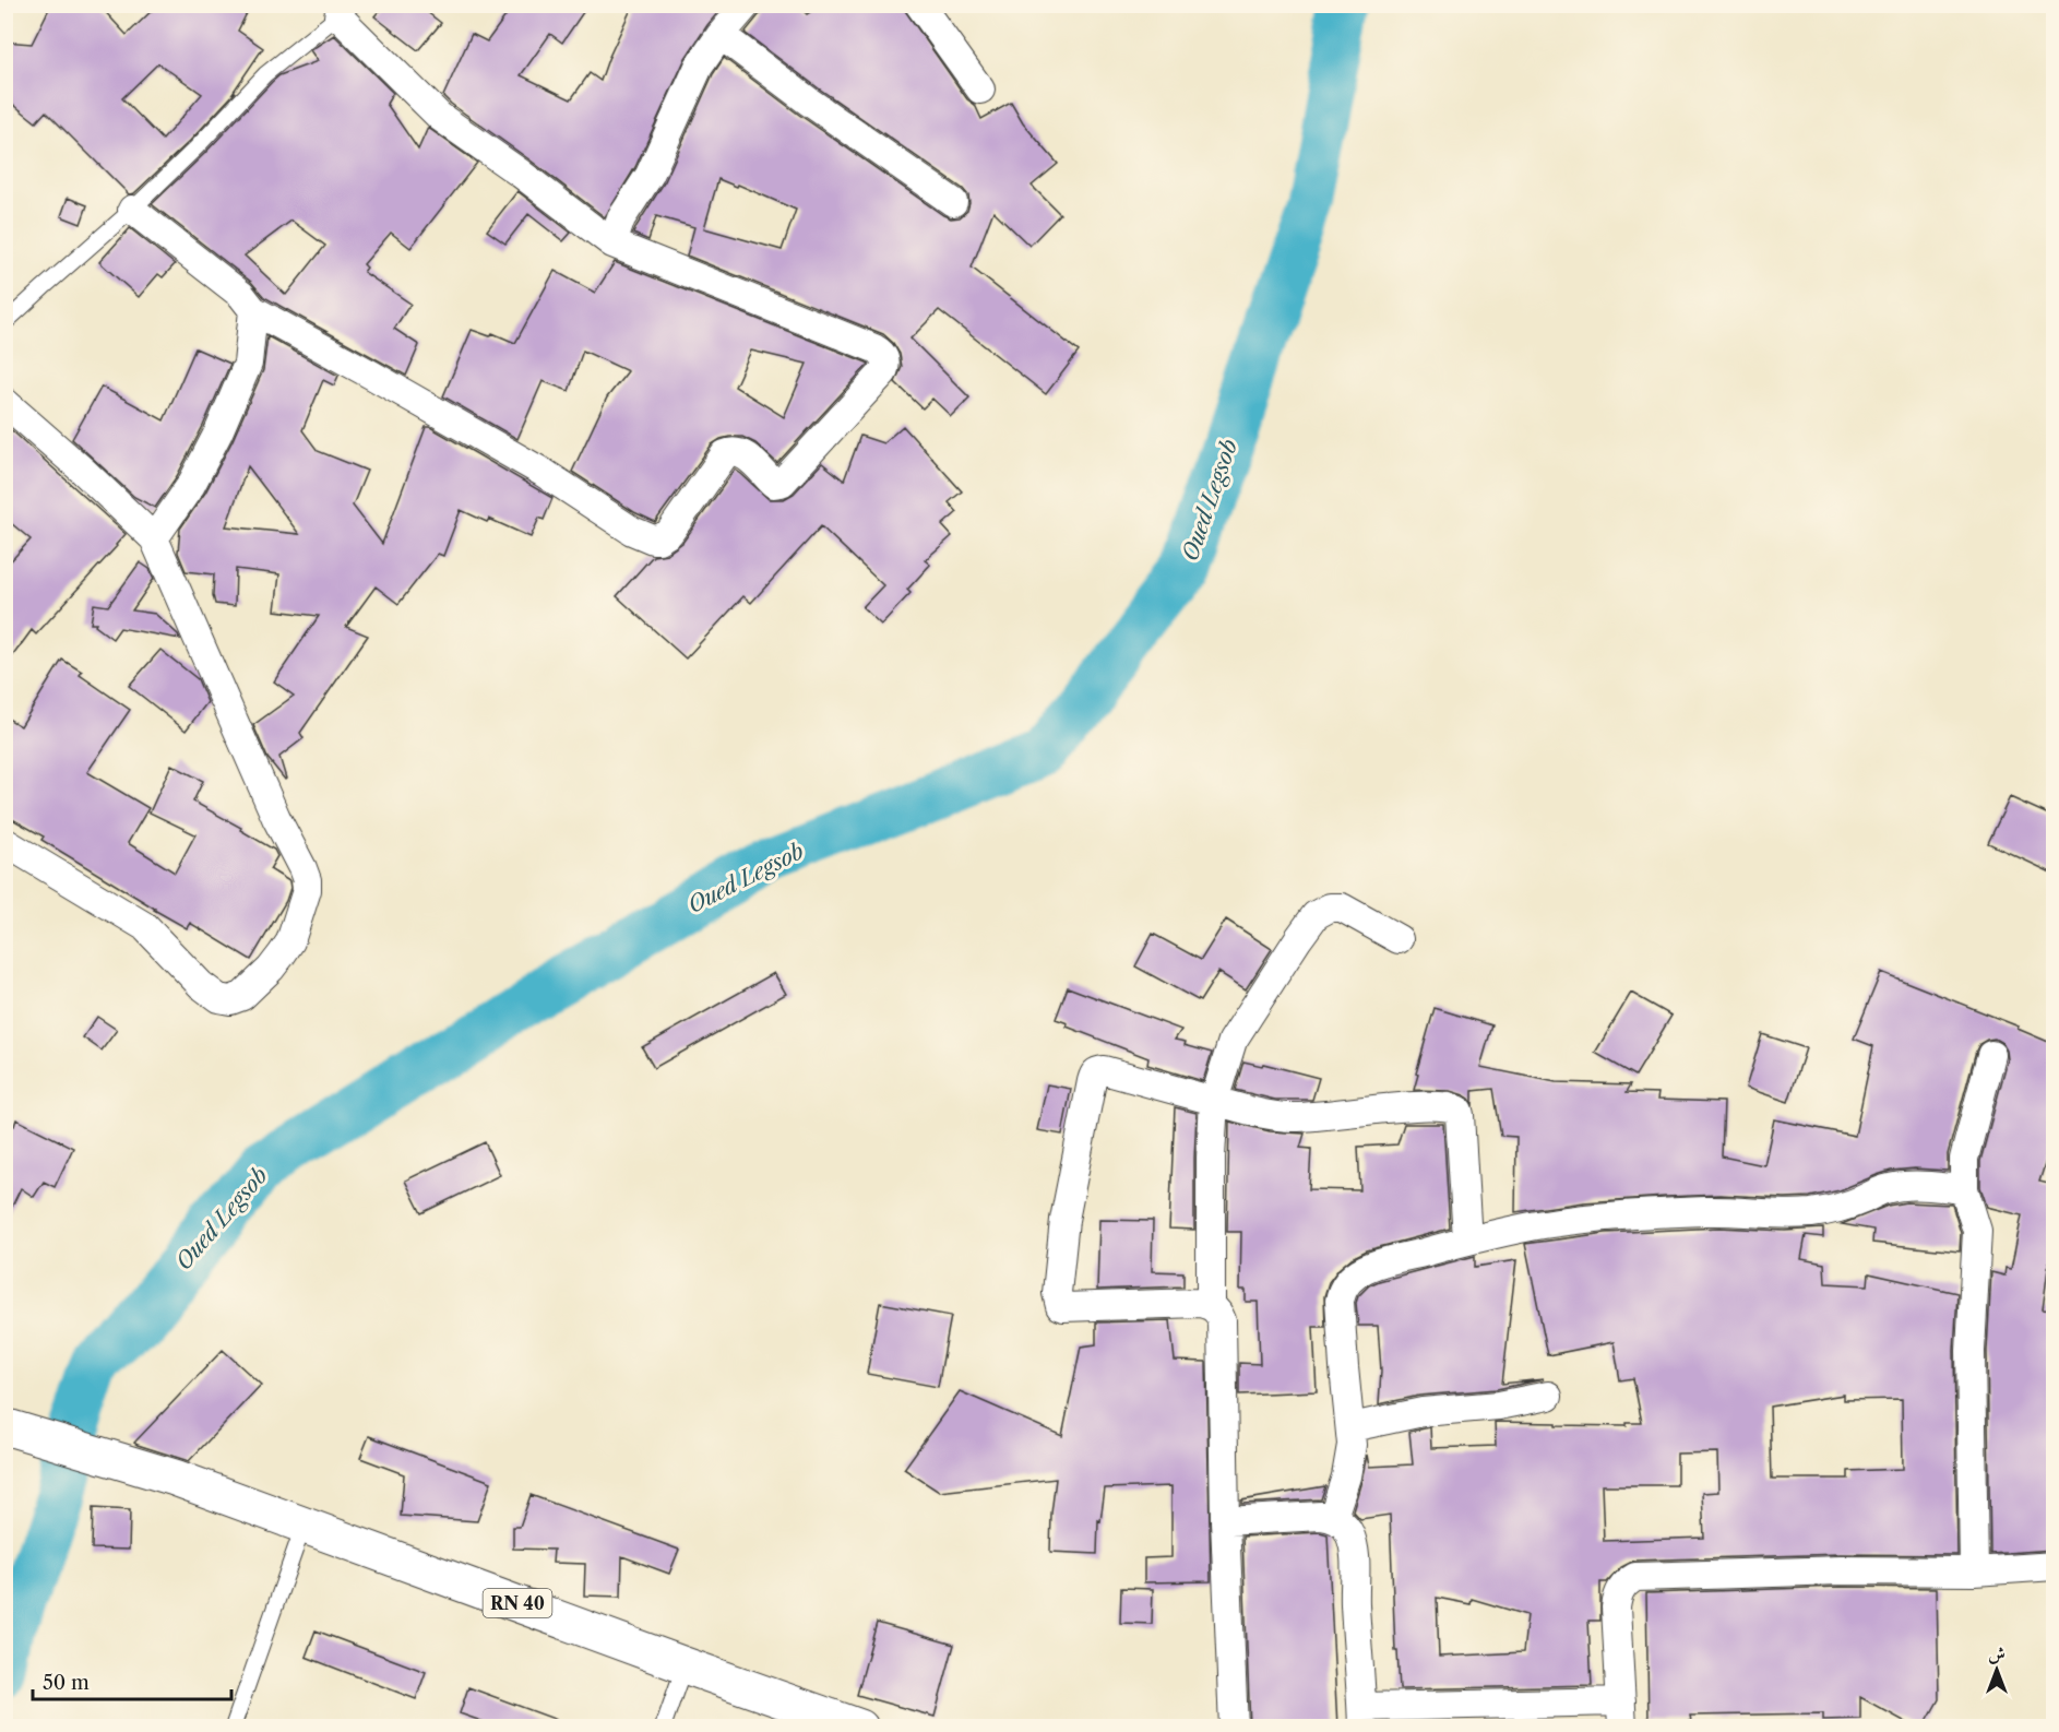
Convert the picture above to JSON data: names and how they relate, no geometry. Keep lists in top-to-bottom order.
{
  "streets": {
    "main road": ["RN 40"]
  },
  "water": ["Oued Legsob"],
  "scale_bar": "50 m",
  "north": "top"
}
